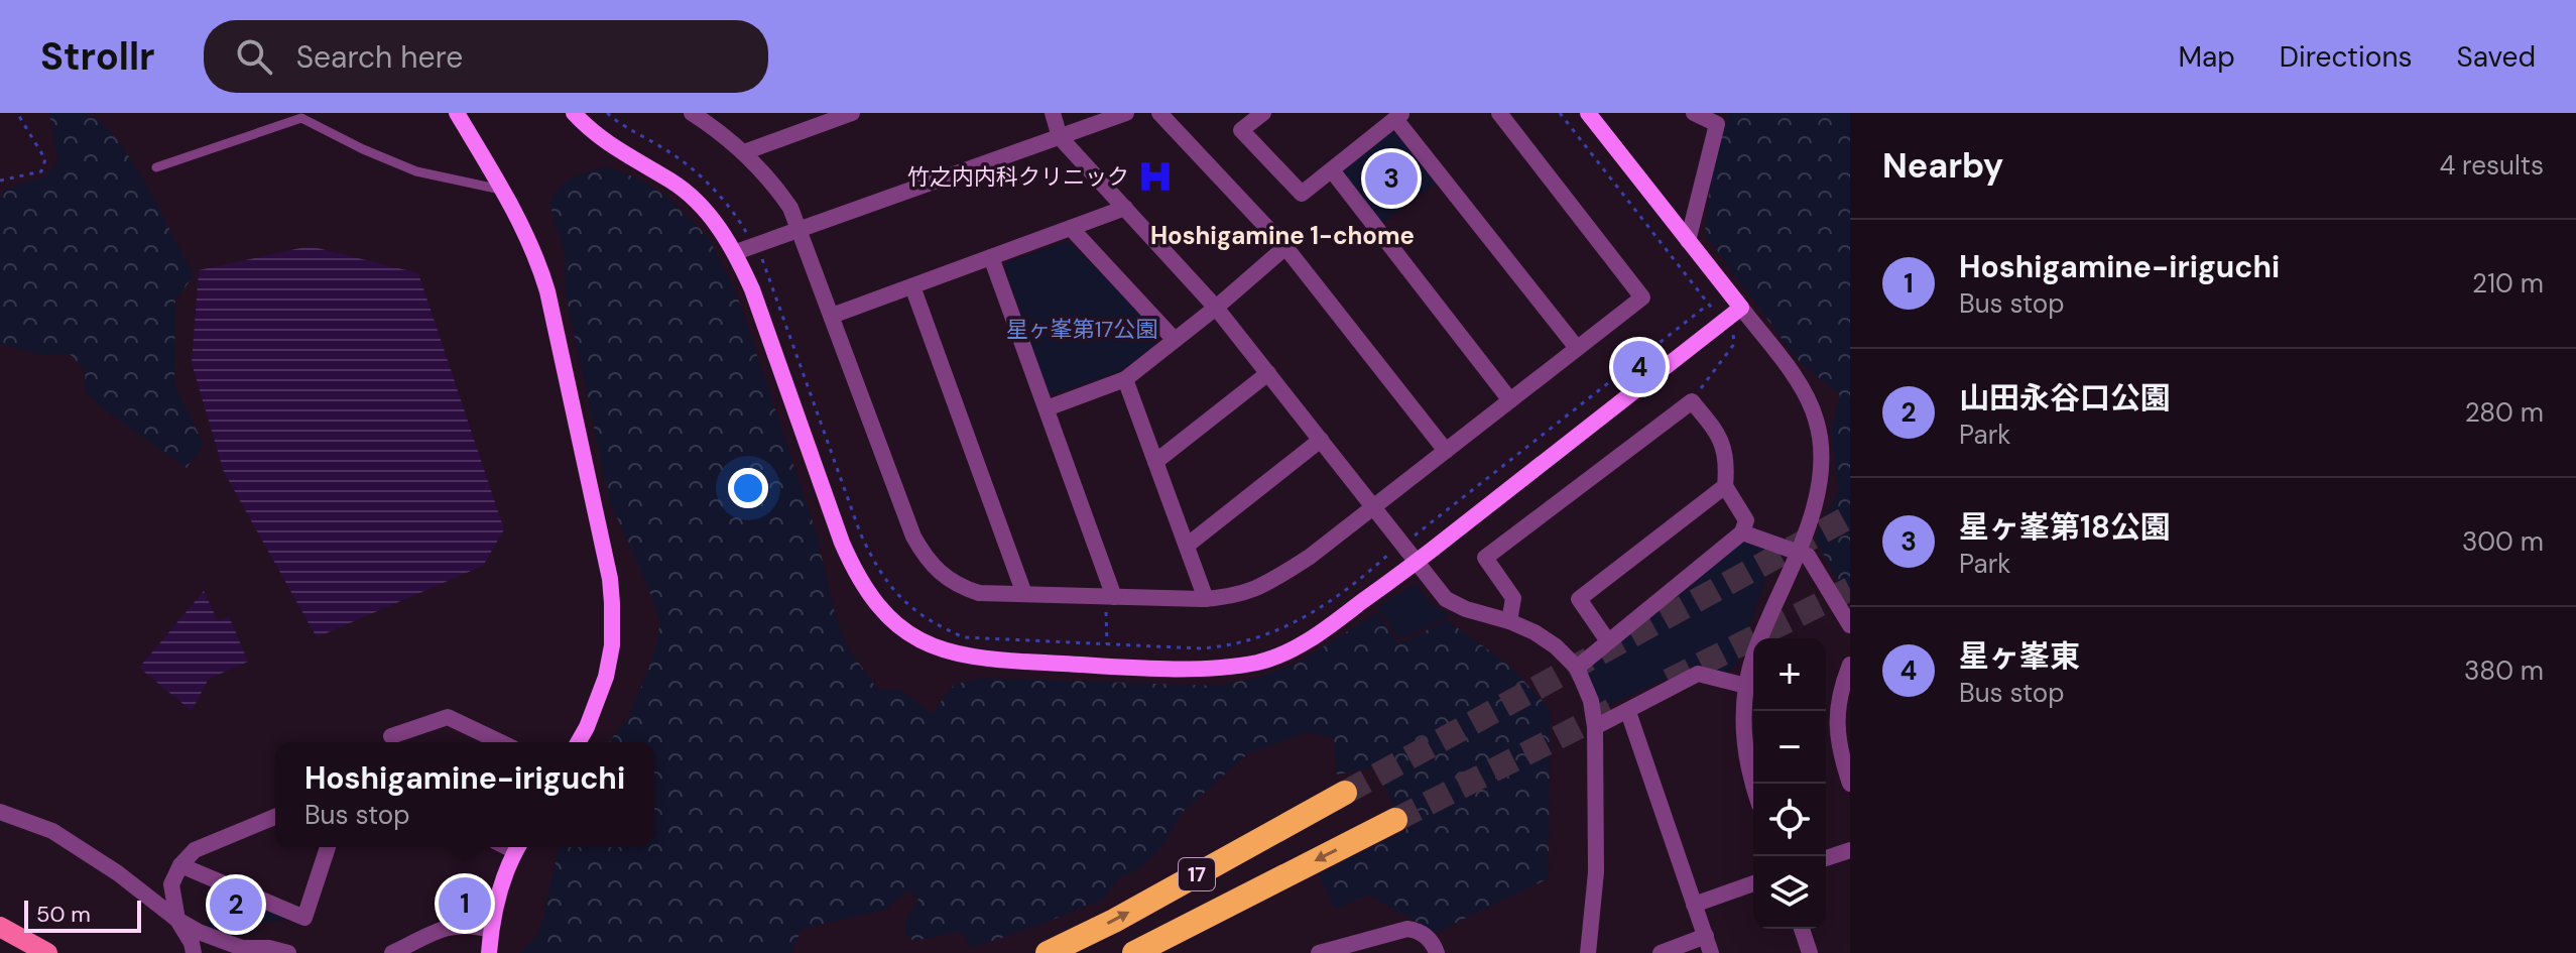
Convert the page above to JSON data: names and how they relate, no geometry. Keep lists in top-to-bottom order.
{
  "streets": {
    "highway": ["17"]
  },
  "districts": ["Hoshigamine 1-chome"],
  "parks": ["星ヶ峯第17公園"],
  "places": {
    "hospital": ["竹之内内科クリニック"]
  },
  "scale_bar": "50 m",
  "page": {
    "header": "Strollr",
    "search": "Search here",
    "nav": ["Map", "Directions", "Saved"],
    "heading": ["Nearby", "4 results"],
    "pins": [
      "3",
      "4",
      "1",
      "2"
    ],
    "list": [
      {
        "mark": "1",
        "name": "Hoshigamine-iriguchi",
        "note": "Bus stop",
        "value": "210 m"
      },
      {
        "mark": "2",
        "name": "山田永谷口公園",
        "note": "Park",
        "value": "280 m"
      },
      {
        "mark": "3",
        "name": "星ヶ峯第18公園",
        "note": "Park",
        "value": "300 m"
      },
      {
        "mark": "4",
        "name": "星ヶ峯東",
        "note": "Bus stop",
        "value": "380 m"
      }
    ],
    "map_buttons": ["+", "−"],
    "popup": ["Hoshigamine-iriguchi", "Bus stop"],
    "scale": "50 m"
  }
}
